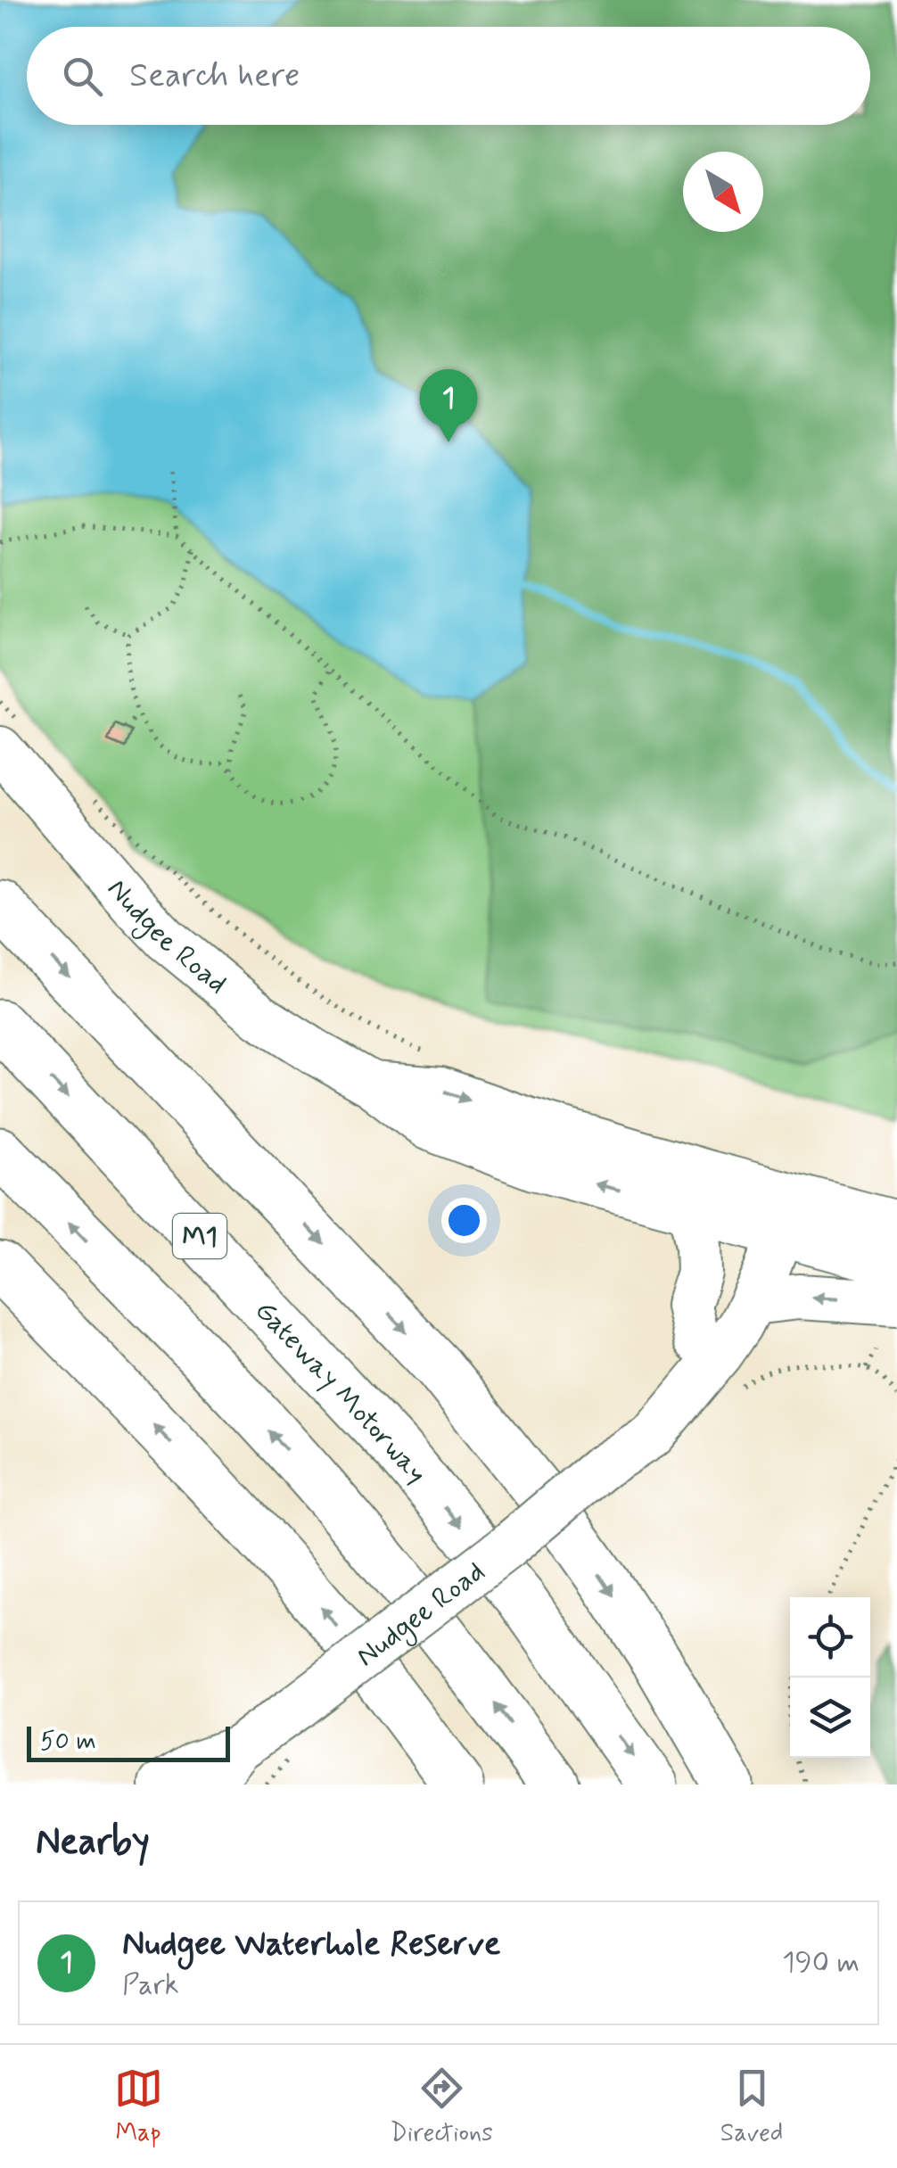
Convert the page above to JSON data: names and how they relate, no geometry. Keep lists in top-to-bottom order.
{
  "streets": {
    "highway": ["M1", "Gateway Motorway"],
    "main road": ["Nudgee Road"]
  },
  "scale_bar": "50 m",
  "north": "bottom right",
  "page": {
    "search": "Search here",
    "pins": "1",
    "scale": "50 m",
    "heading": "Nearby",
    "list": [
      {
        "mark": "1",
        "name": "Nudgee Waterhole Reserve",
        "note": "Park",
        "value": "190 m"
      }
    ],
    "nav": ["Map", "Directions", "Saved"]
  }
}
